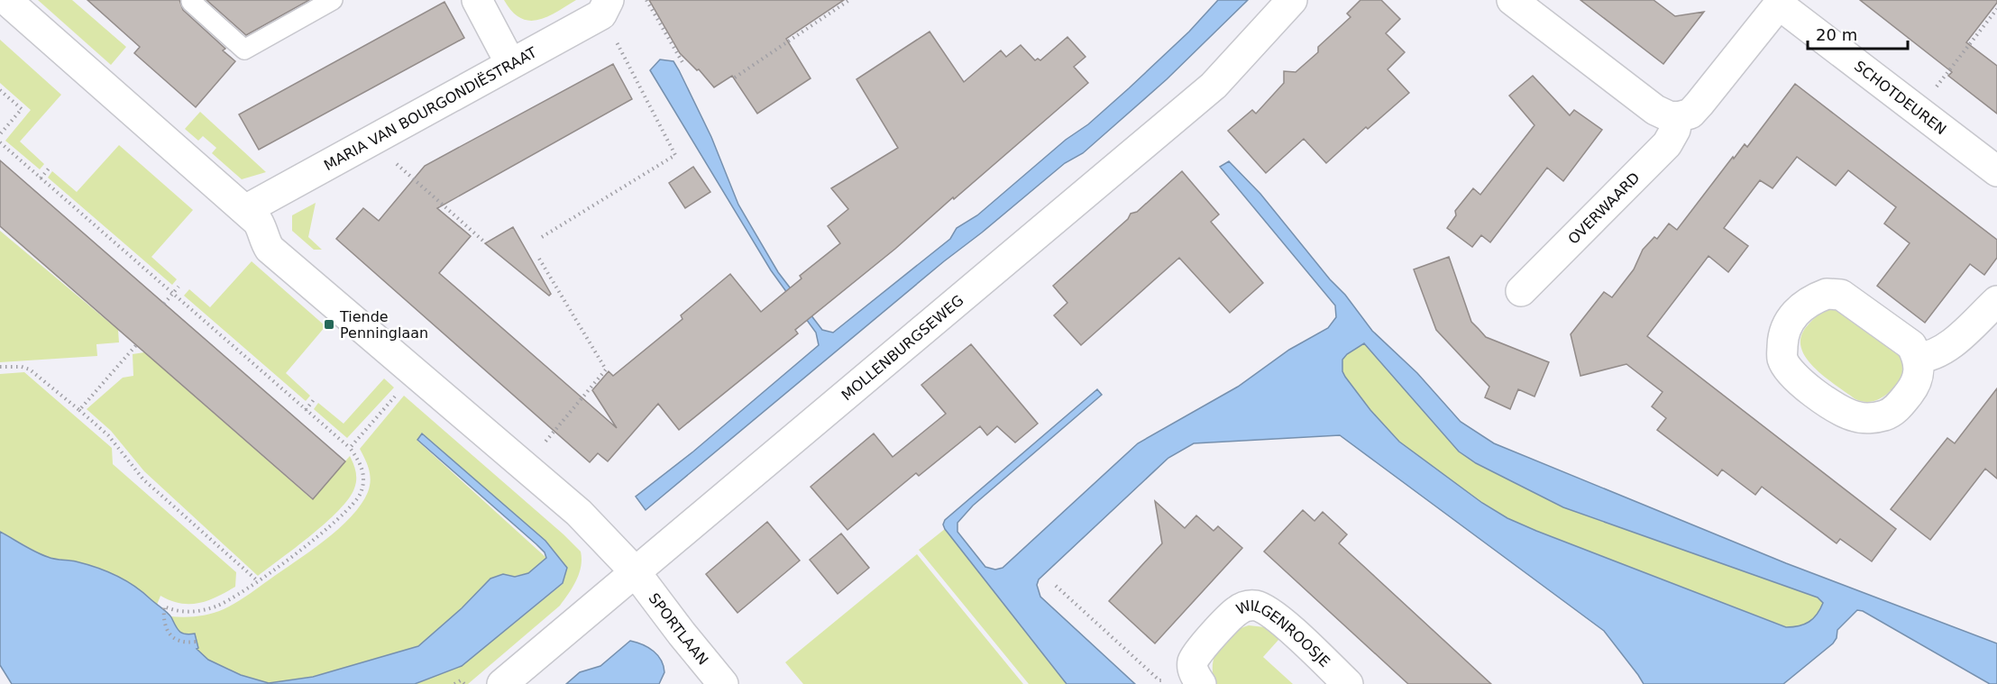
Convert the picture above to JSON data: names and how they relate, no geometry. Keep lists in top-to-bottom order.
{
  "streets": {
    "street": [
      "SCHOTDEUREN",
      "MARIA VAN BOURGONDIËSTRAAT",
      "OVERWAARD",
      "MOLLENBURGSEWEG",
      "SPORTLAAN",
      "WILGENROOSJE"
    ]
  },
  "crossings": [
    ["MOLLENBURGSEWEG", "SPORTLAAN"]
  ],
  "places": {
    "transit": ["Tiende Penninglaan"]
  },
  "scale_bar": "20 m"
}
